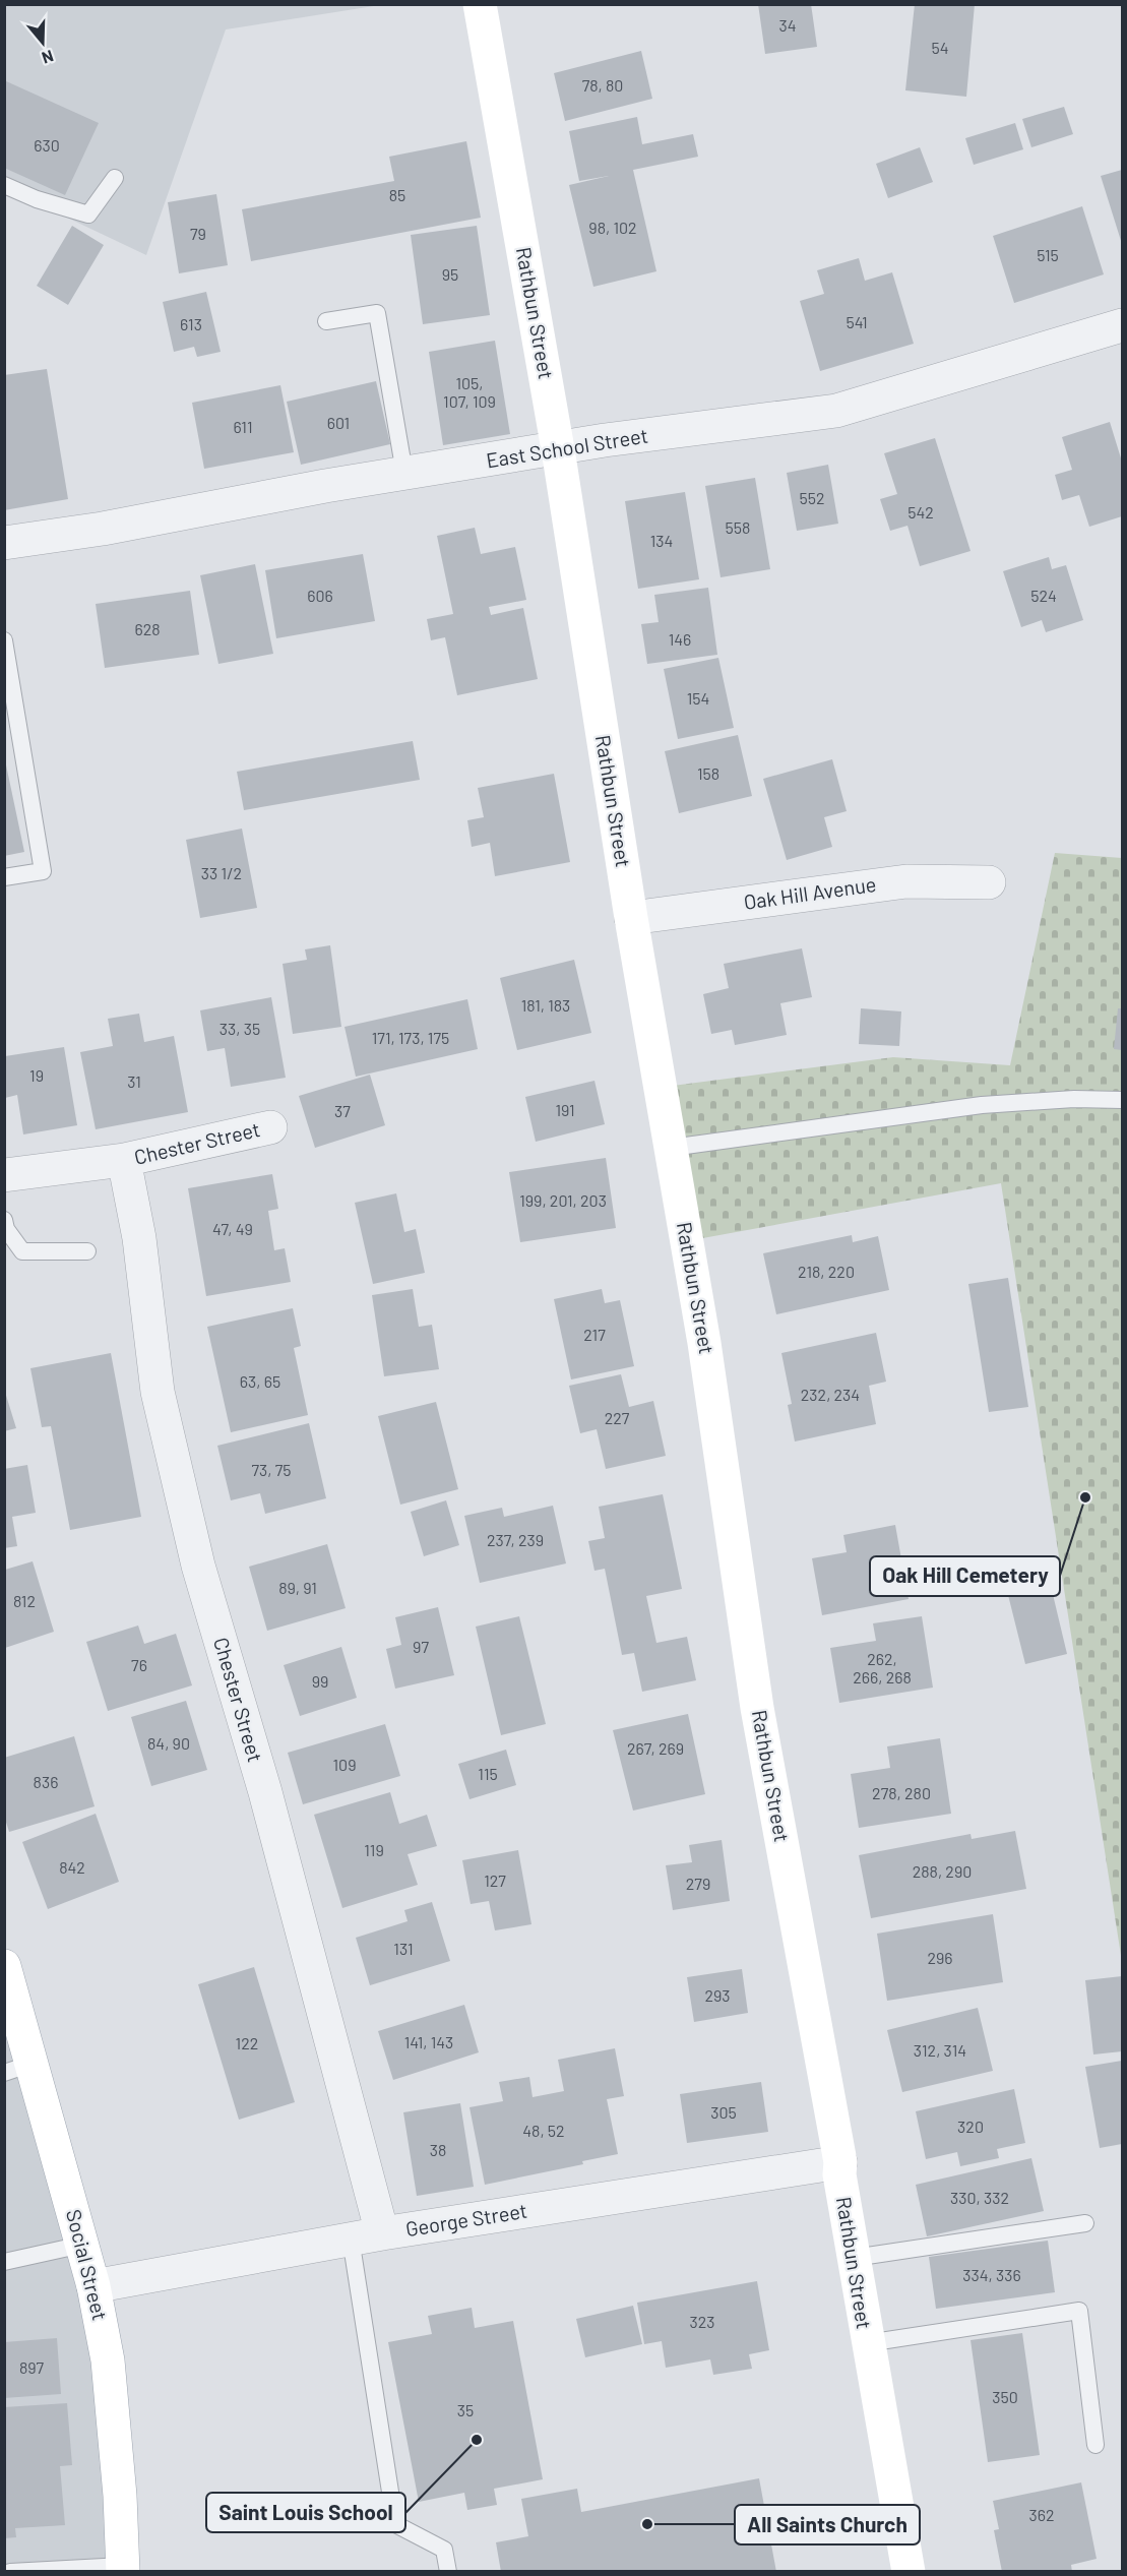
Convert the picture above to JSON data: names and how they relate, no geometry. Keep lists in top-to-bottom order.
{
  "streets": {
    "main road": ["Rathbun Street", "Social Street"],
    "street": [
      "East School Street",
      "Oak Hill Avenue",
      "Chester Street",
      "George Street"
    ]
  },
  "crossings": [
    ["Rathbun Street", "East School Street"],
    ["Rathbun Street", "Oak Hill Avenue"],
    ["Rathbun Street", "George Street"],
    ["Chester Street", "George Street"],
    ["George Street", "Social Street"]
  ],
  "places": ["Oak Hill Cemetery", "Saint Louis School", "All Saints Church"],
  "house_numbers": [
    "34",
    "54",
    "78, 80",
    "630",
    "85",
    "98, 102",
    "79",
    "515",
    "95",
    "541",
    "613",
    "105, 107, 109",
    "601",
    "611",
    "552",
    "542",
    "558",
    "134",
    "606",
    "524",
    "628",
    "146",
    "154",
    "158",
    "33 1/2",
    "181, 183",
    "33, 35",
    "171, 173, 175",
    "19",
    "31",
    "191",
    "37",
    "199, 201, 203",
    "47, 49",
    "218, 220",
    "217",
    "63, 65",
    "232, 234",
    "227",
    "73, 75",
    "237, 239",
    "89, 91",
    "812",
    "97",
    "262, 266, 268",
    "76",
    "99",
    "84, 90",
    "267, 269",
    "109",
    "115",
    "836",
    "278, 280",
    "119",
    "842",
    "288, 290",
    "127",
    "279",
    "131",
    "296",
    "293",
    "141, 143",
    "122",
    "312, 314",
    "305",
    "320",
    "48, 52",
    "38",
    "330, 332",
    "334, 336",
    "323",
    "897",
    "350",
    "35",
    "362"
  ],
  "north": "bottom"
}
